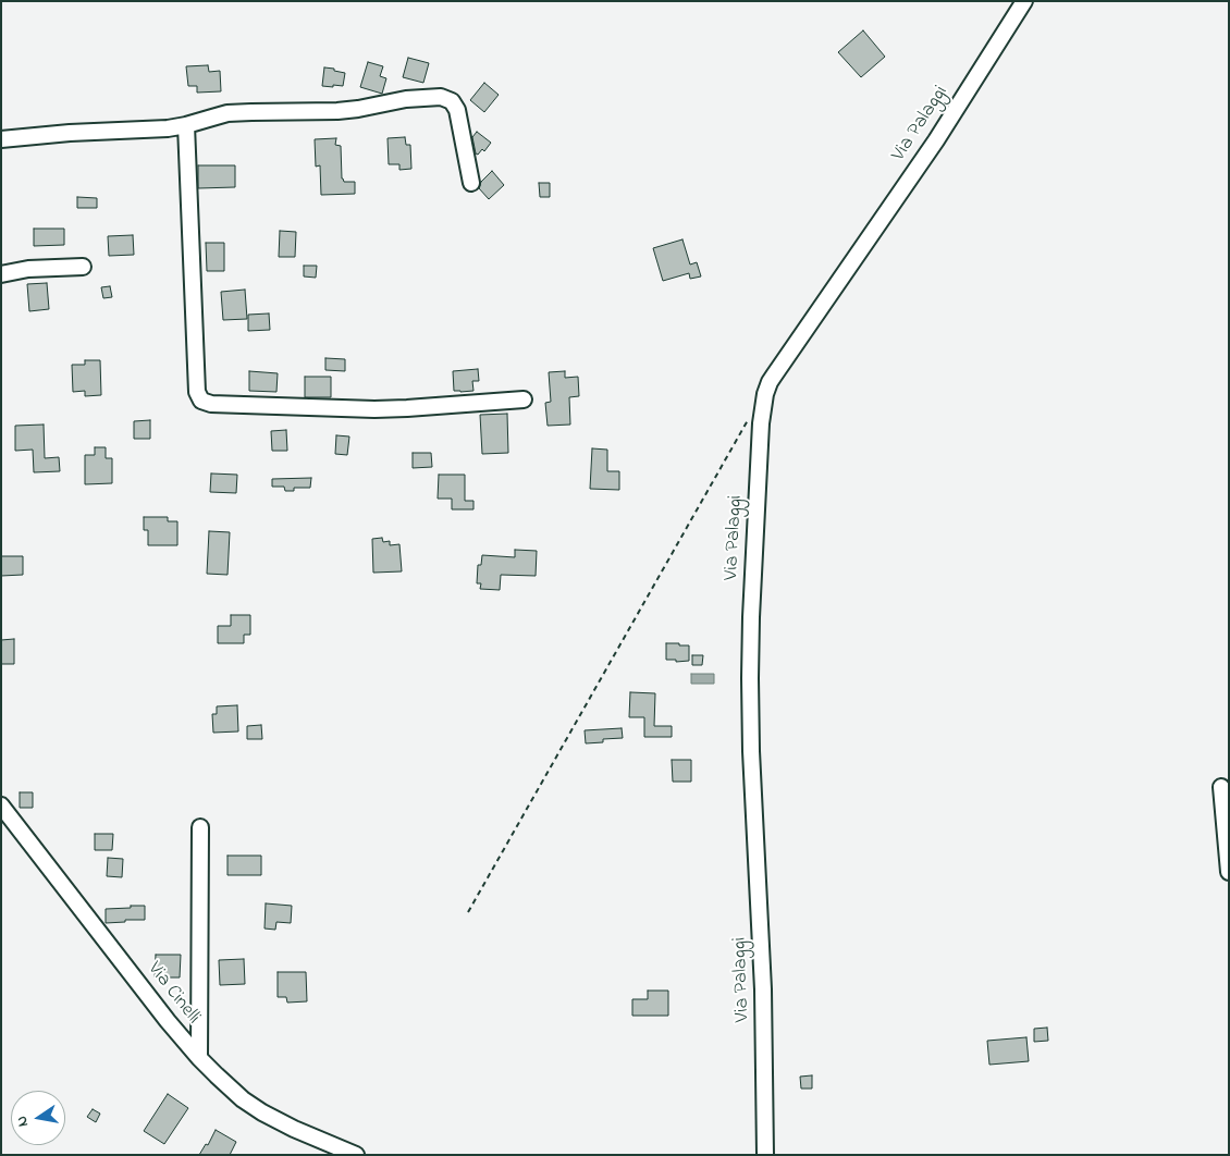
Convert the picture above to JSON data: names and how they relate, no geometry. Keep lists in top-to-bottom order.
{
  "streets": {
    "street": ["Via Palaggi", "Via Cinelli"]
  },
  "north": "left"
}
